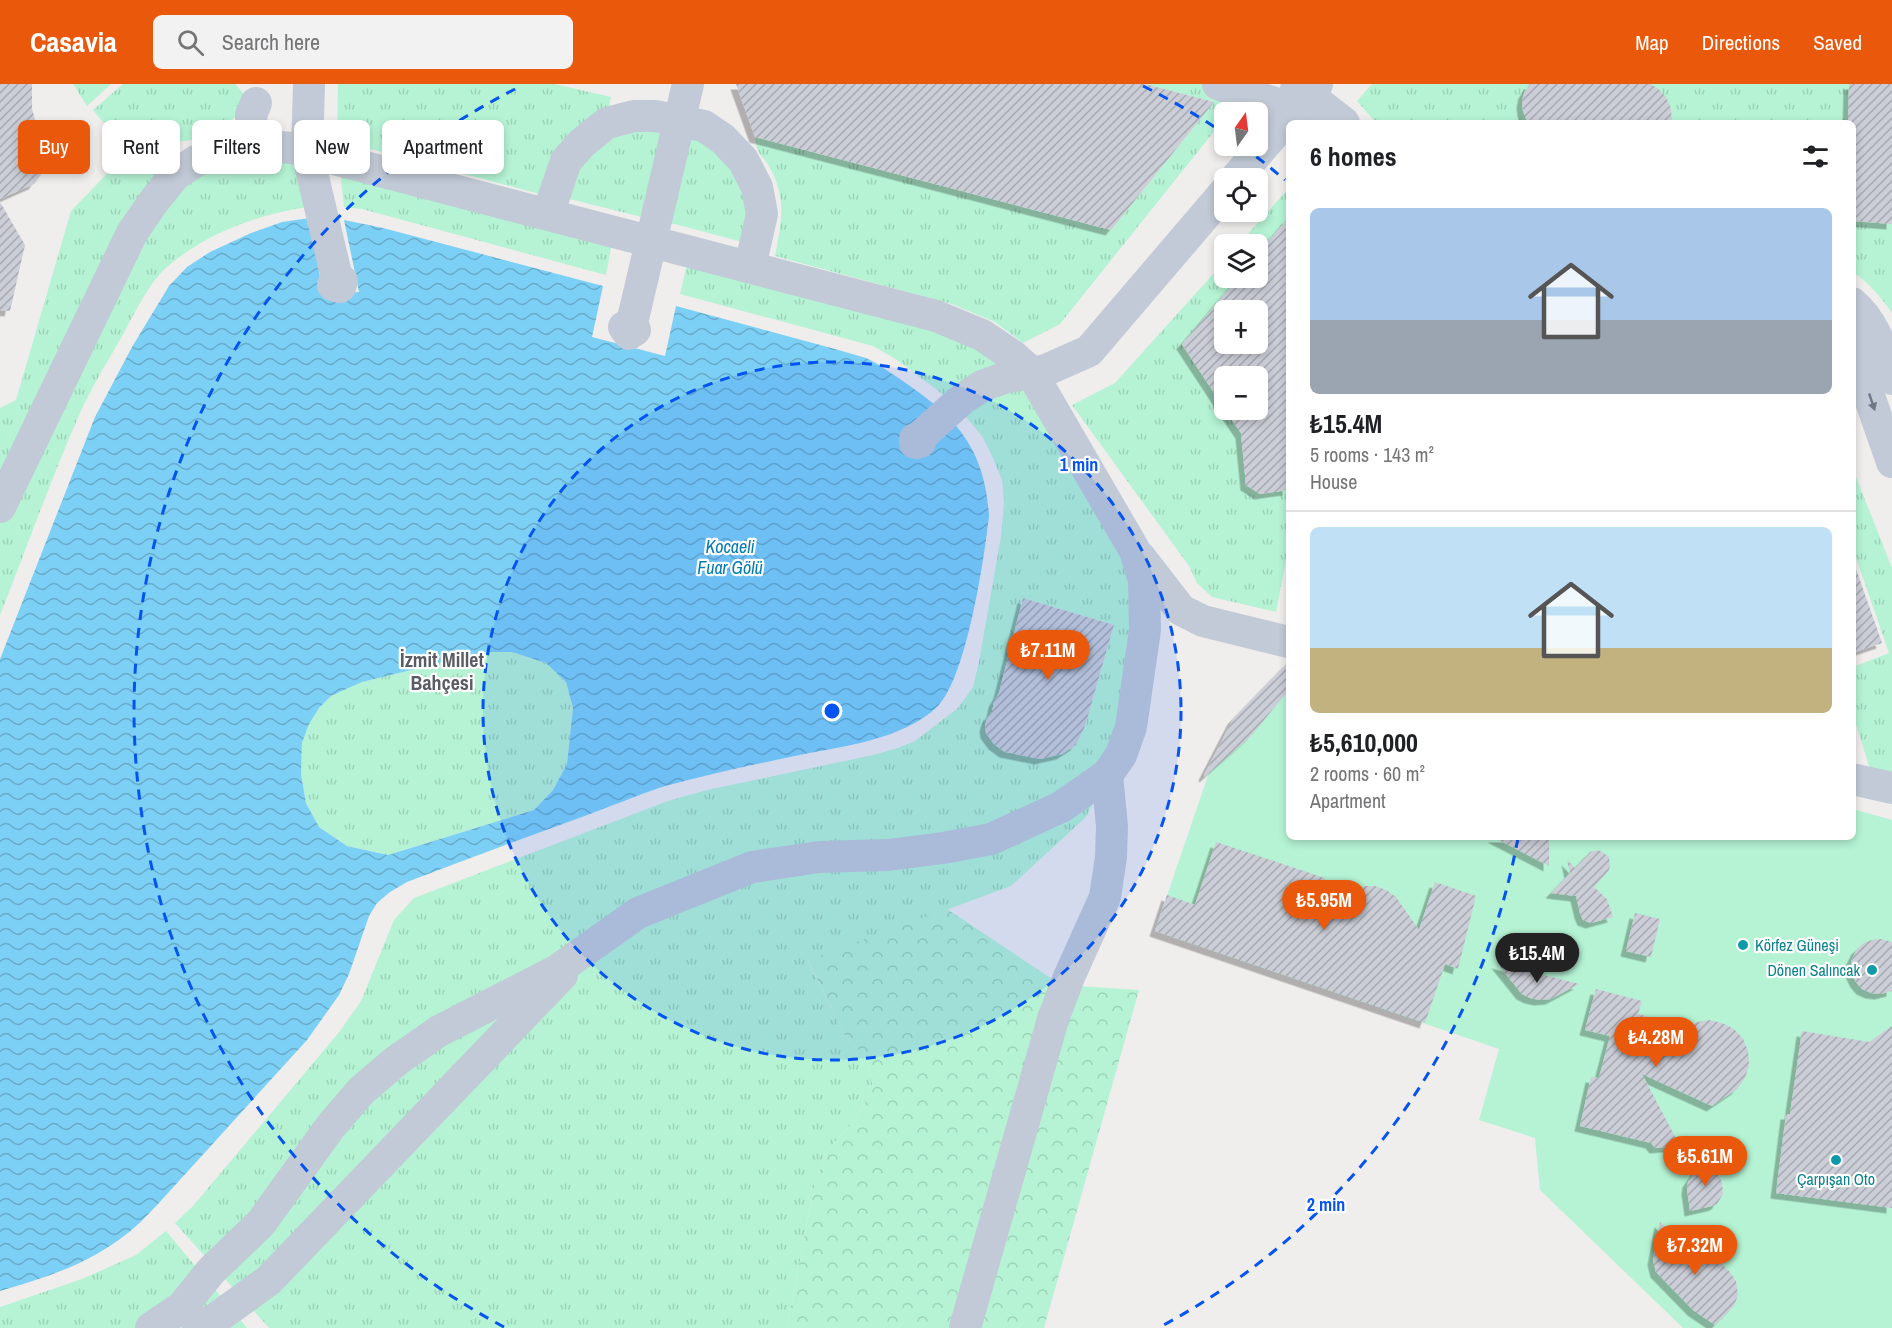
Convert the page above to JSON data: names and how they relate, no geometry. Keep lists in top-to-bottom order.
{
  "districts": ["İzmit Millet Bahçesi"],
  "water": ["Kocaeli Fuar Gölü"],
  "places": ["Körfez Güneşi", "Dönen Salıncak", "Çarpışan Oto"],
  "north": "top",
  "page": {
    "header": "Casavia",
    "search": "Search here",
    "nav": ["Map", "Directions", "Saved"],
    "map_buttons": ["+", "−"],
    "chip": [
      "Buy",
      "Rent",
      "Filters",
      "New",
      "Apartment"
    ],
    "heading": "6 homes",
    "list": [
      {
        "name": "₺15.4M",
        "note": "5 rooms · 143 m² · House"
      },
      {
        "name": "₺5,610,000",
        "note": "2 rooms · 60 m² · Apartment"
      }
    ],
    "price": [
      "₺7.11M",
      "₺5.95M",
      "₺15.4M",
      "₺4.28M",
      "₺5.61M",
      "₺7.32M"
    ]
  },
  "rings": ["1 min", "2 min"]
}
